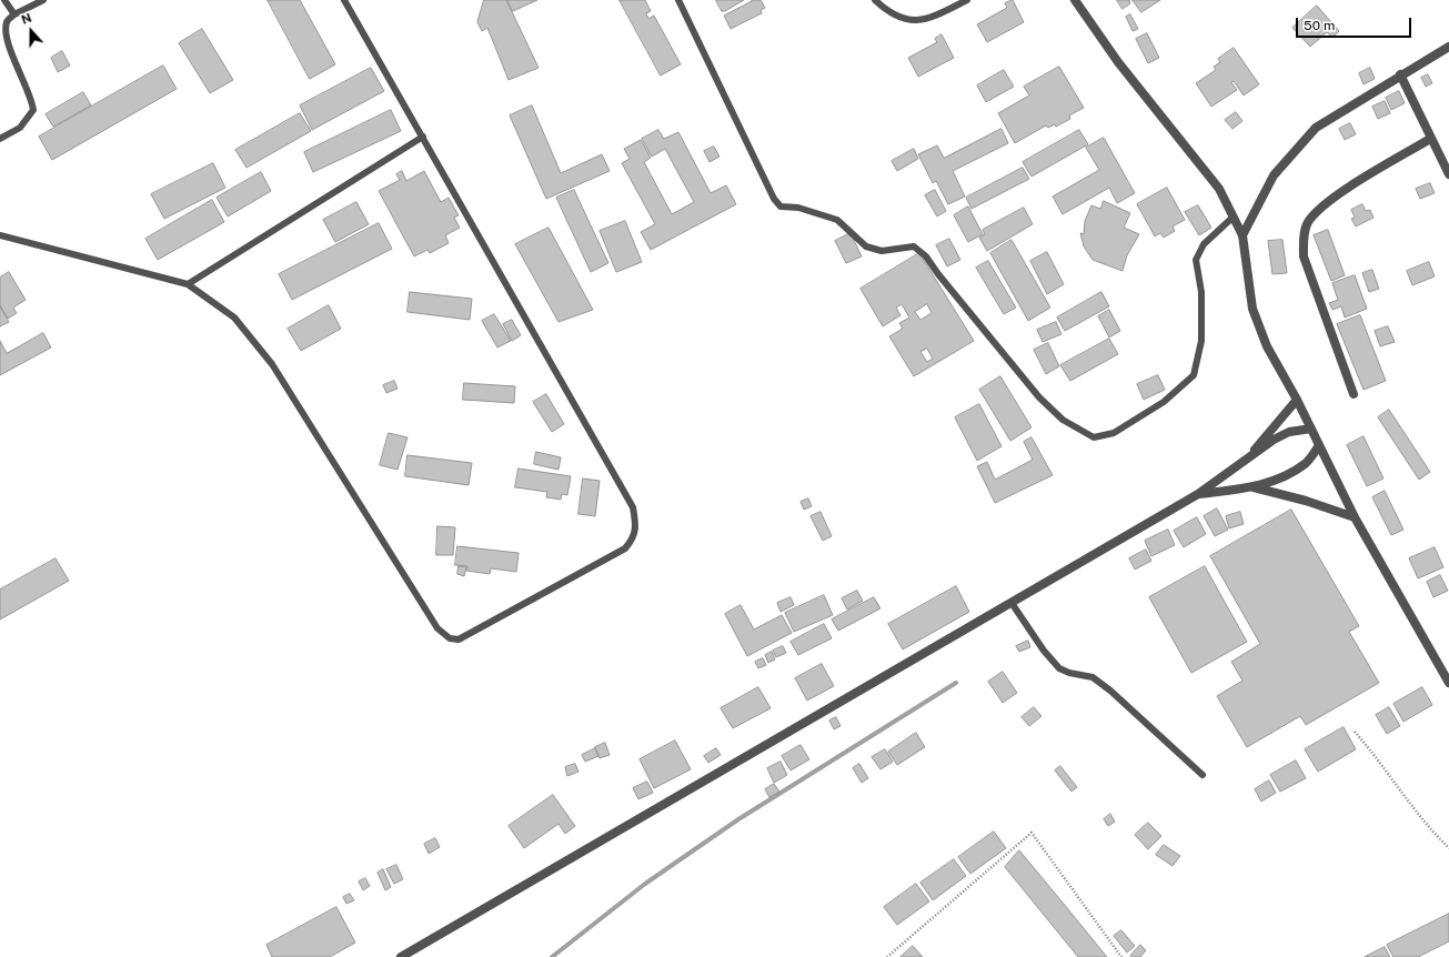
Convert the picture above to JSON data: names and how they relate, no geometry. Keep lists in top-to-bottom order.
{
  "scale_bar": "50 m",
  "north": "top"
}
